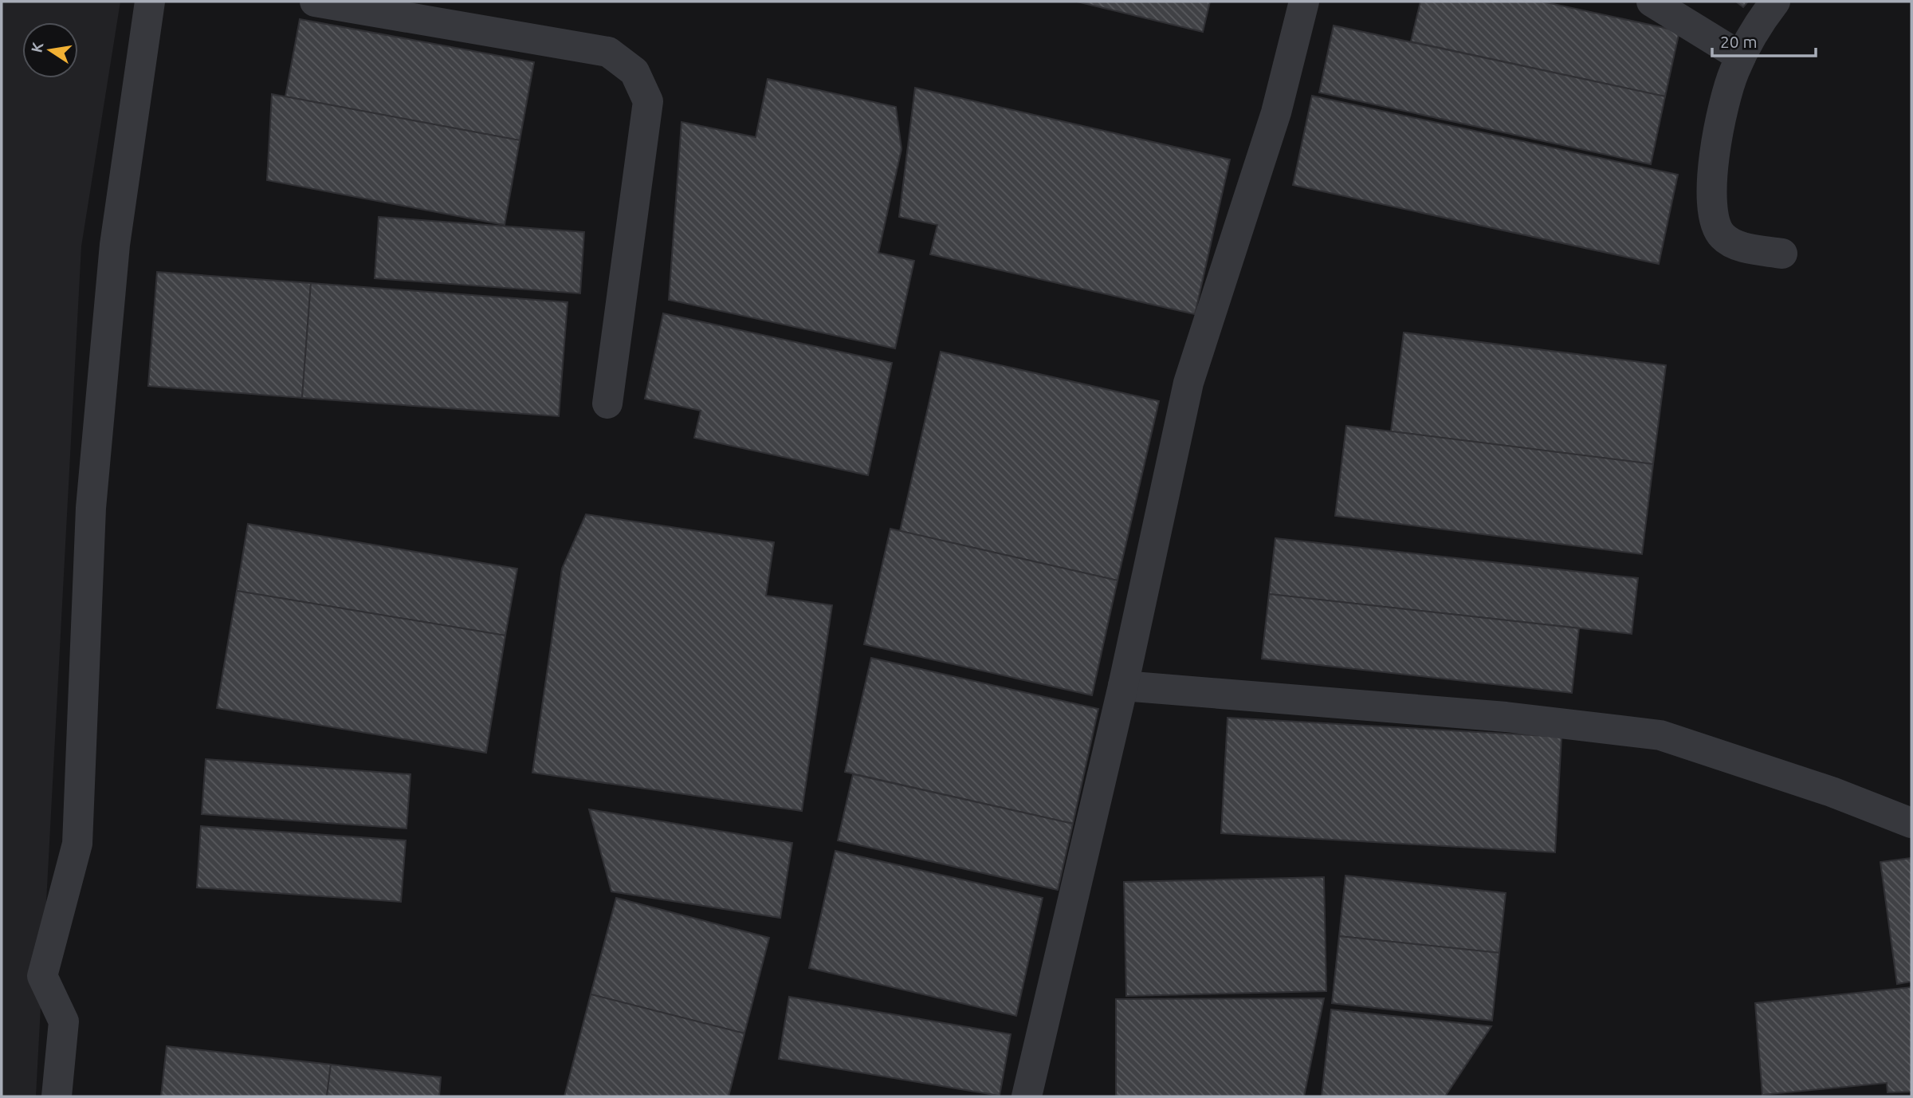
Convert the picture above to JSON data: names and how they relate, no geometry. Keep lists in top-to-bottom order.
{
  "scale_bar": "20 m",
  "north": "left"
}
